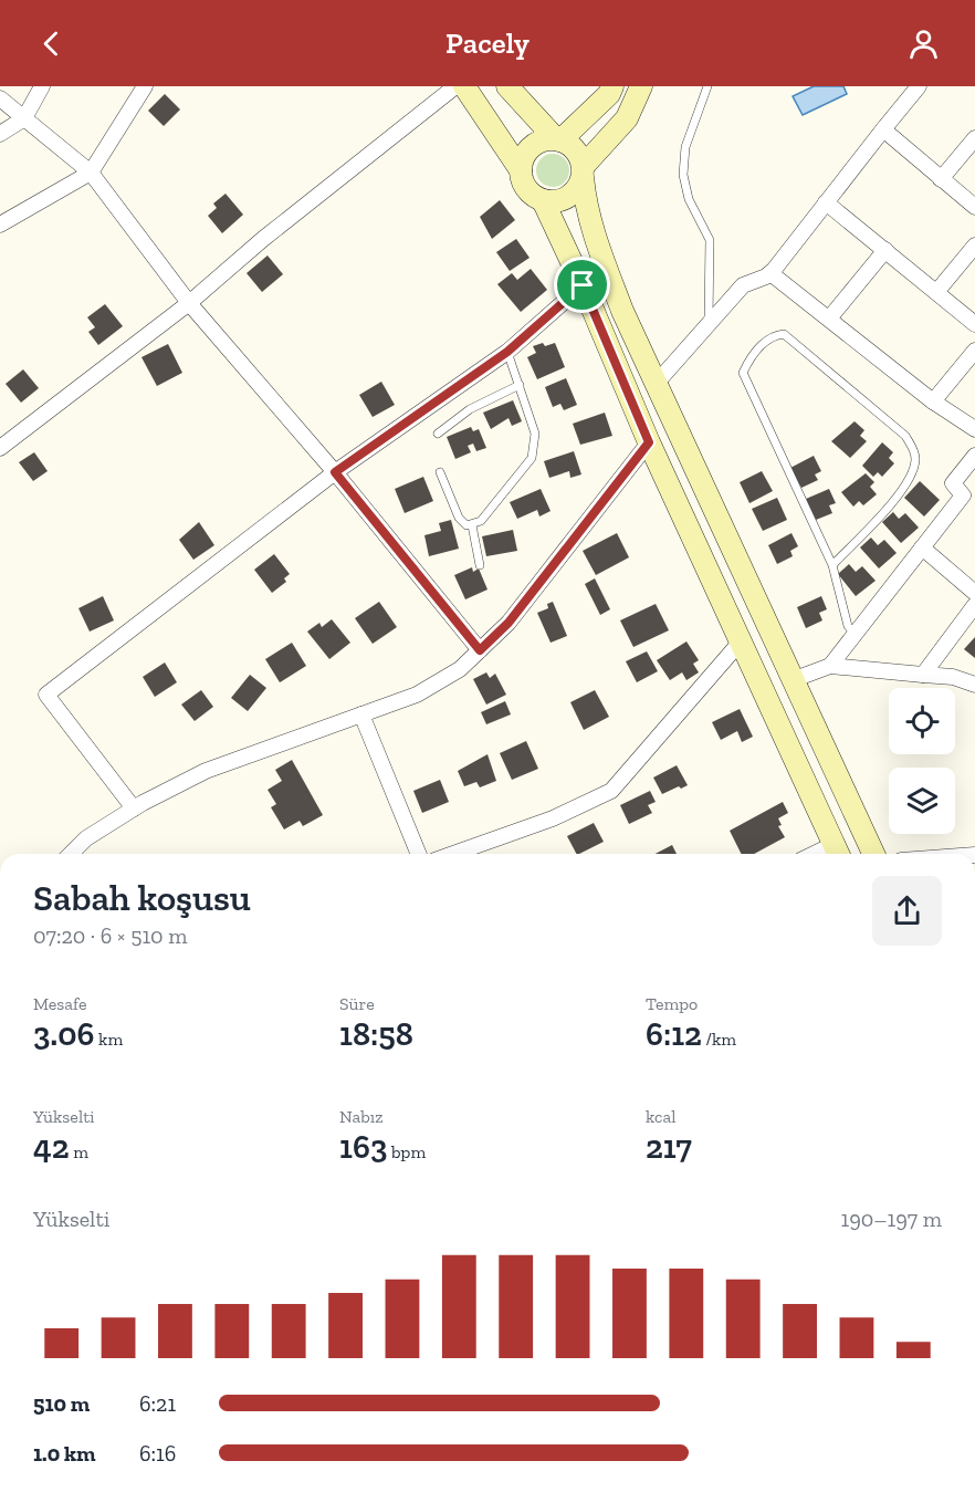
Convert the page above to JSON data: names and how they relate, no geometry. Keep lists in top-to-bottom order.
{
  "page": {
    "header": "Pacely",
    "heading": ["Sabah koşusu", "07:20 · 6 × 510 m"],
    "stats": [
      ["Mesafe", "3.06 km"],
      ["Süre", "18:58"],
      ["Tempo", "6:12 /km"],
      ["Yükselti", "42 m"],
      ["Nabız", "163 bpm"],
      ["kcal", "217"]
    ],
    "chart": ["Yükselti", "190–197 m"],
    "list": [
      {
        "name": "510 m",
        "note": "6:21"
      },
      {
        "name": "1.0 km",
        "note": "6:16"
      }
    ]
  }
}
